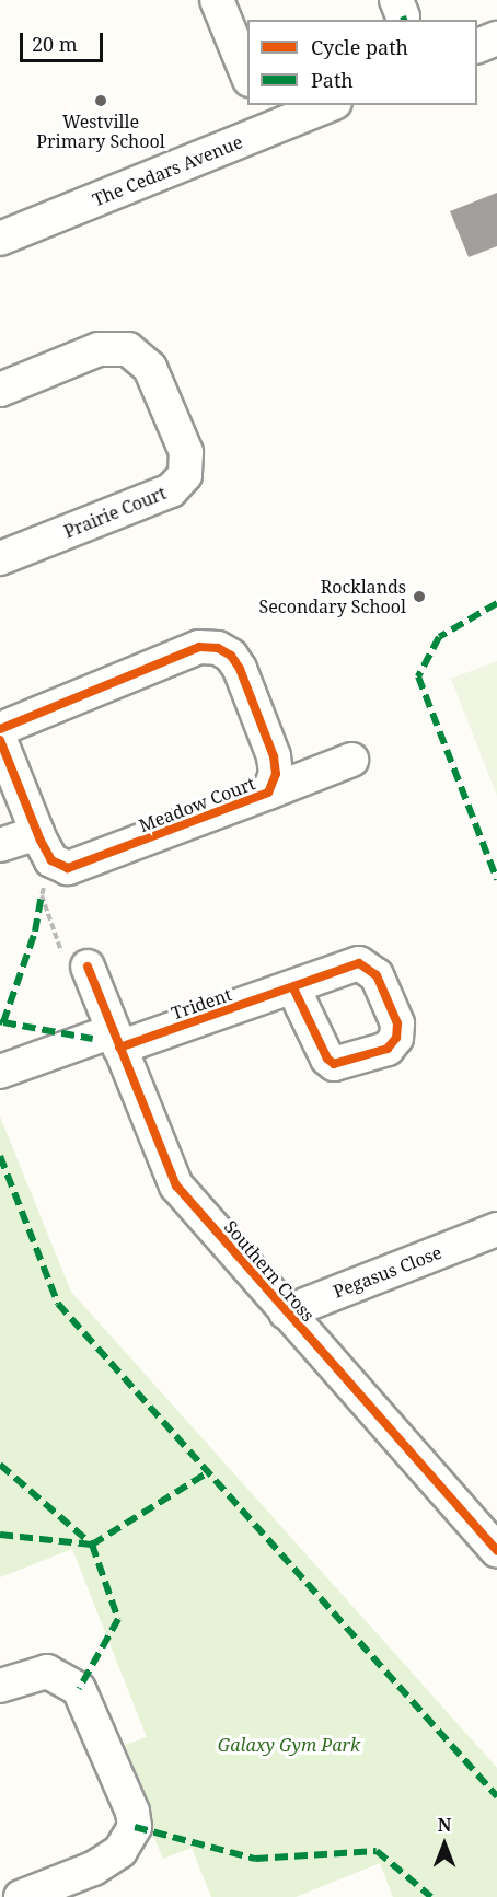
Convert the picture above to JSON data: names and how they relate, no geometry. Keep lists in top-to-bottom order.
{
  "streets": {
    "street": [
      "The Cedars Avenue",
      "Prairie Court",
      "Meadow Court",
      "Trident",
      "Southern Cross",
      "Pegasus Close"
    ]
  },
  "crossings": [
    ["Trident", "Southern Cross"],
    ["Southern Cross", "Pegasus Close"]
  ],
  "parks": ["Galaxy Gym Park"],
  "places": ["Westville Primary School", "Rocklands Secondary School"],
  "legend": ["Cycle path", "Path"],
  "scale_bar": "20 m",
  "north": "top"
}
